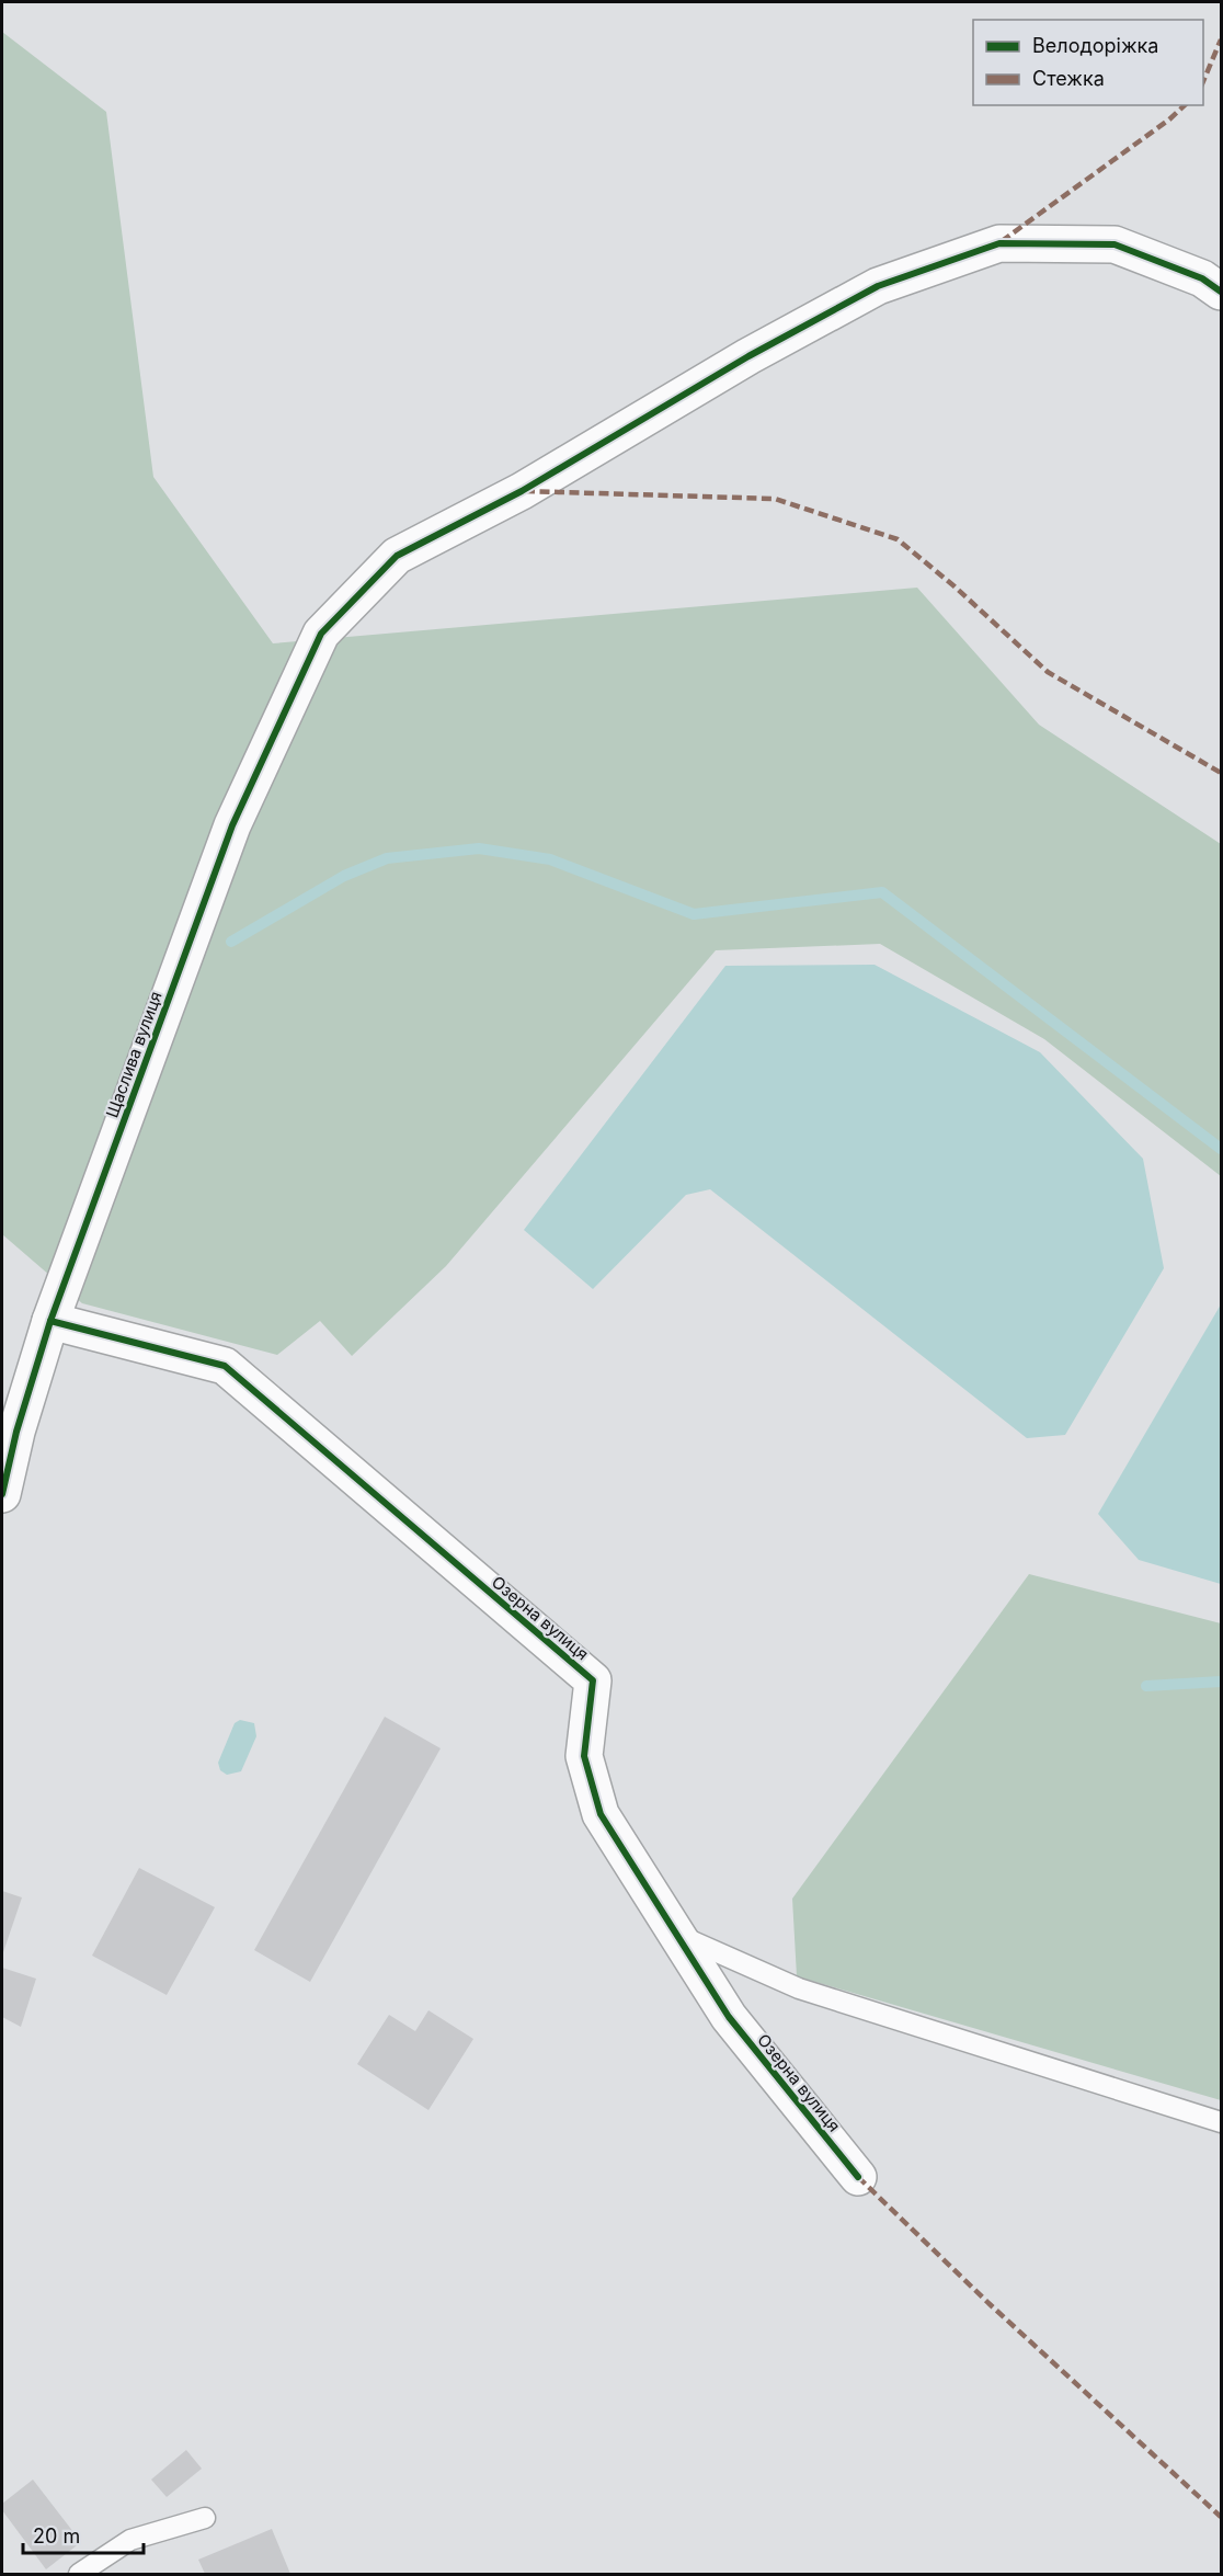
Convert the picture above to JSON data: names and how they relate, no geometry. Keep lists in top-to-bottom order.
{
  "streets": {
    "street": ["Щаслива вулиця", "Озерна вулиця"]
  },
  "crossings": [
    ["Щаслива вулиця", "Озерна вулиця"]
  ],
  "legend": ["Велодоріжка", "Стежка"],
  "scale_bar": "20 m"
}
